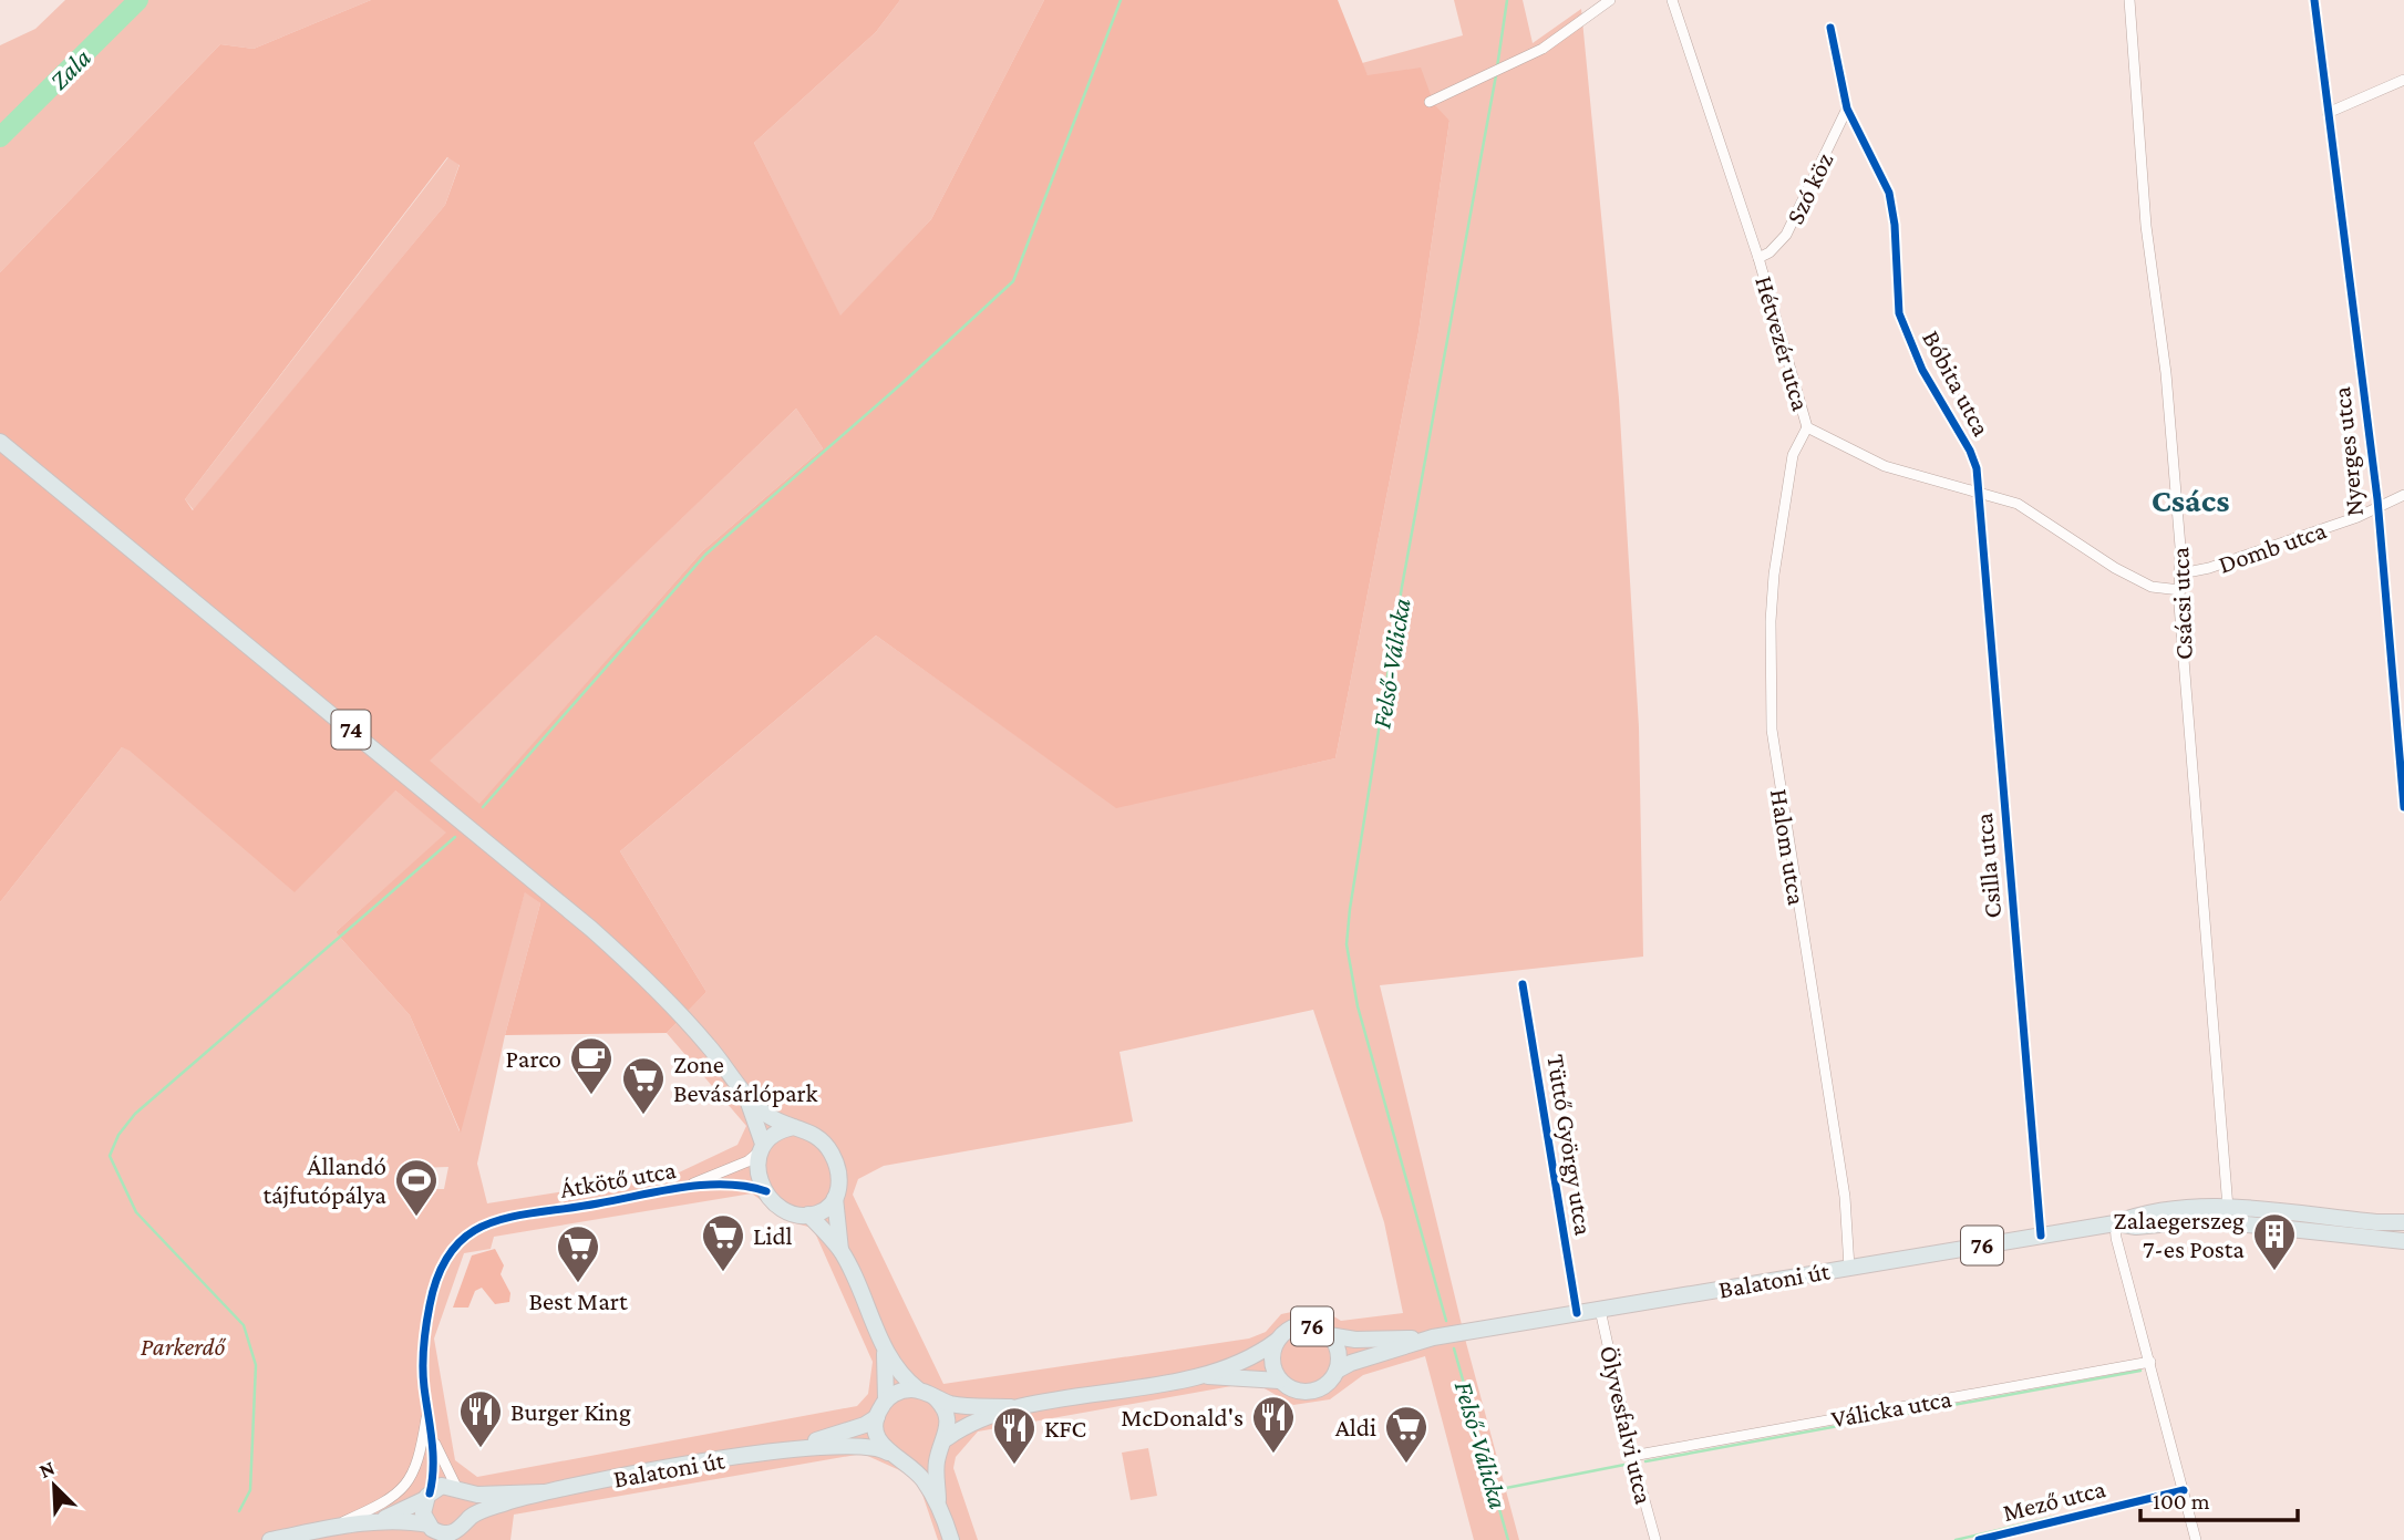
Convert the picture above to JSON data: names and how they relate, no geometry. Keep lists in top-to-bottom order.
{
  "streets": {
    "main road": ["74", "76", "Balatoni út"],
    "street": [
      "Szó köz",
      "Hétvezér utca",
      "Bóbita utca",
      "Nyerges utca",
      "Domb utca",
      "Csácsi utca",
      "Halom utca",
      "Csilla utca",
      "Tüttő György utca",
      "Átkötő utca",
      "Válicka utca",
      "Ölyvesfalvi utca",
      "Mező utca"
    ]
  },
  "crossings": [
    ["Szó köz", "Hétvezér utca"],
    ["Szó köz", "Bóbita utca"],
    ["Hétvezér utca", "Bóbita utca"],
    ["Hétvezér utca", "Csácsi utca"],
    ["Hétvezér utca", "Halom utca"],
    ["Hétvezér utca", "Csilla utca"],
    ["Bóbita utca", "Csilla utca"],
    ["Nyerges utca", "Domb utca"],
    ["Domb utca", "Csácsi utca"],
    ["Csácsi utca", "Balatoni út"],
    ["74", "Átkötő utca"],
    ["74", "76"],
    ["74", "Balatoni út"],
    ["Halom utca", "Balatoni út"],
    ["Csilla utca", "Balatoni út"],
    ["Tüttő György utca", "Balatoni út"],
    ["76", "Balatoni út"],
    ["Balatoni út", "Ölyvesfalvi utca"],
    ["Válicka utca", "Ölyvesfalvi utca"]
  ],
  "districts": ["Csács"],
  "water": ["Zala", "Felső-Válicka"],
  "parks": ["Parkerdő"],
  "places": {
    "cafe": ["Parco"],
    "supermarket": [
      "Zone Bevásárlópark",
      "Lidl",
      "Best Mart",
      "Aldi"
    ],
    "sports": ["Állandó tájfutópálya"],
    "building": ["Zalaegerszeg 7-es Posta"],
    "restaurant": ["Burger King", "McDonald's", "KFC"]
  },
  "scale_bar": "100 m",
  "north": "top left"
}
